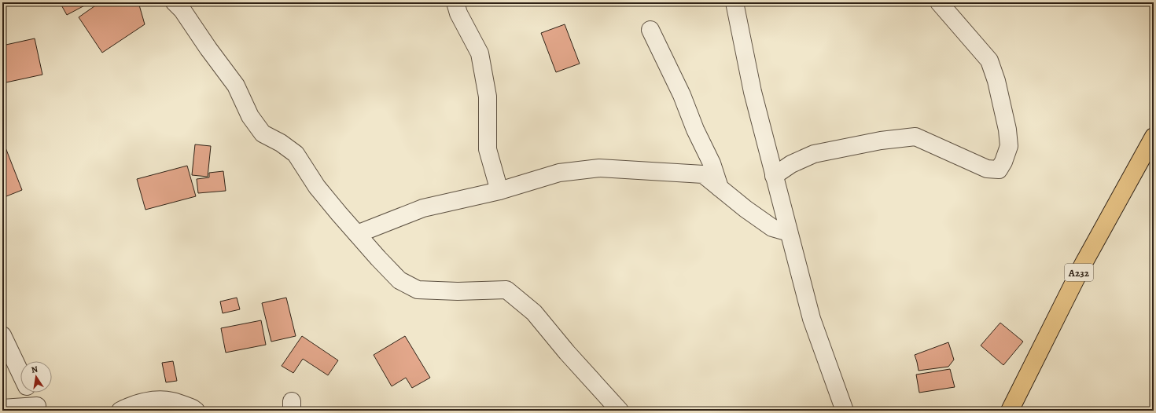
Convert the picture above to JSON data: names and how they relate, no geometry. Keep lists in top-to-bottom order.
{
  "streets": {
    "main road": ["A232"]
  },
  "north": "top"
}
